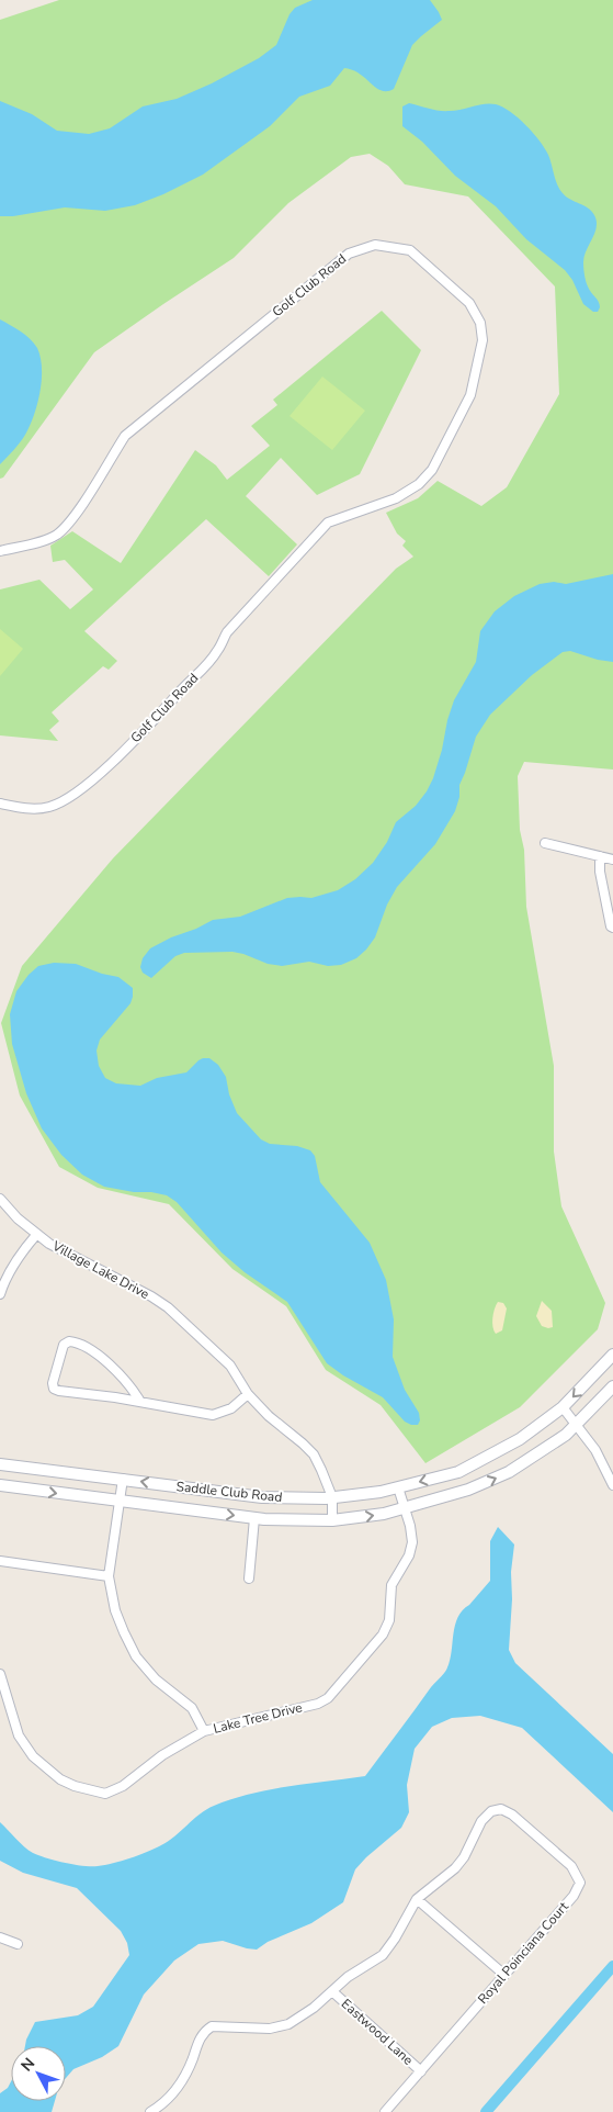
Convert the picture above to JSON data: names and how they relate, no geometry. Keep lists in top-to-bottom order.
{
  "streets": {
    "street": [
      "Golf Club Road",
      "Village Lake Drive",
      "Saddle Club Road",
      "Lake Tree Drive",
      "Royal Poinciana Court",
      "Eastwood Lane"
    ]
  },
  "crossings": [
    ["Village Lake Drive", "Saddle Club Road"],
    ["Saddle Club Road", "Lake Tree Drive"],
    ["Royal Poinciana Court", "Eastwood Lane"]
  ],
  "north": "top left"
}
